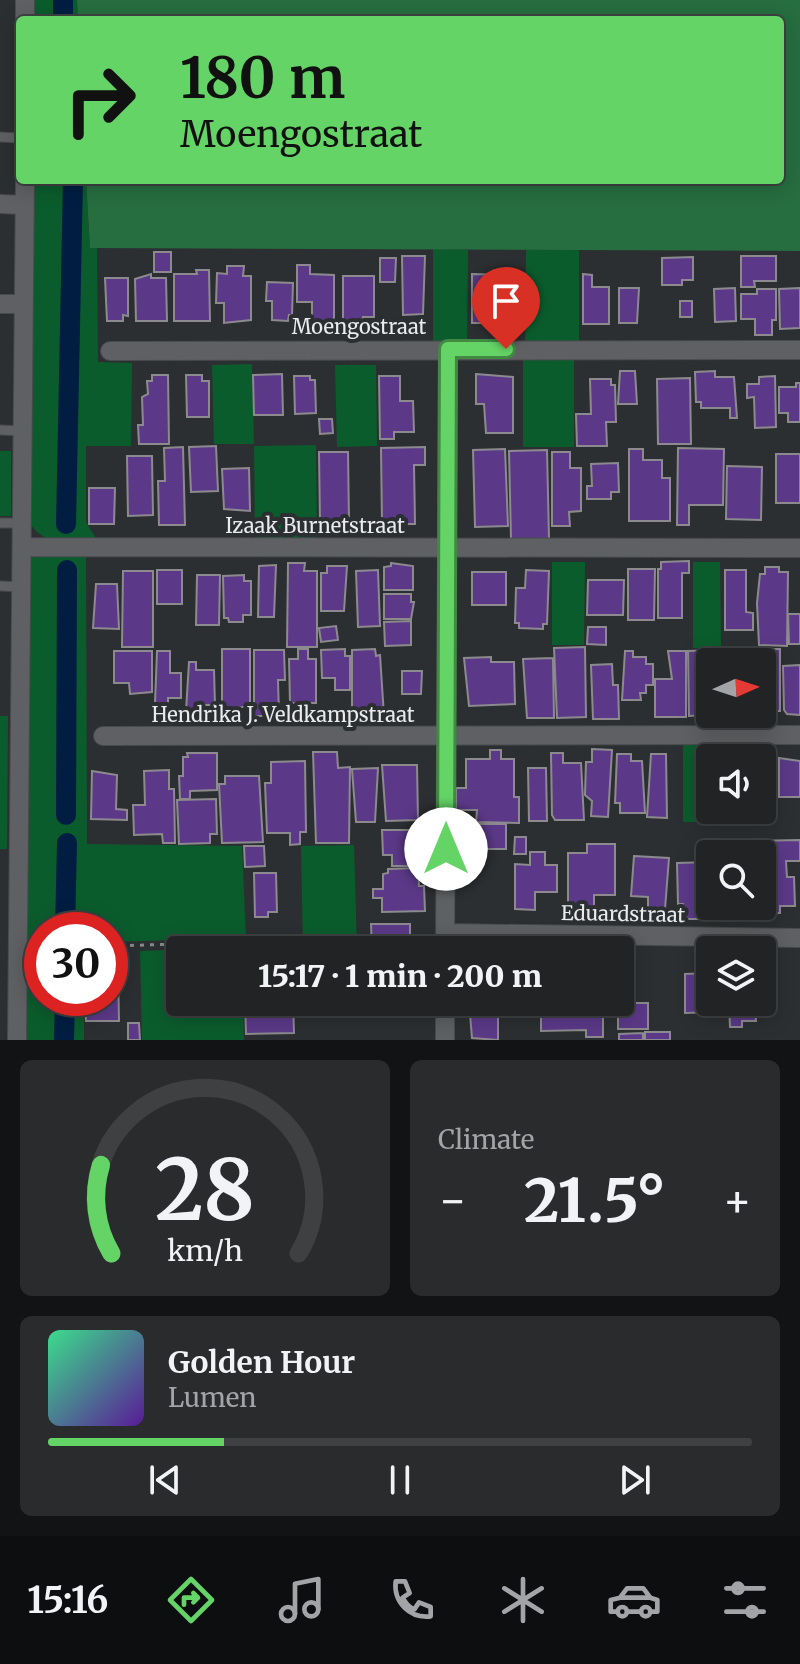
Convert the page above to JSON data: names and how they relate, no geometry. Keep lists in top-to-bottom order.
{
  "streets": {
    "street": [
      "Moengostraat",
      "Izaak Burnetstraat",
      "Hendrika J. Veldkampstraat",
      "Eduardstraat"
    ]
  },
  "north": "right",
  "page": {
    "turn": ["180 m", "Moengostraat"],
    "limit": "30",
    "trip": "15:17 · 1 min · 200 m",
    "tile": "Climate",
    "heat": ["−", "21.5°", "+"],
    "song": ["Golden Hour", "Lumen"],
    "tabs": "15:16",
    "gauge": ["28", "km/h"]
  }
}
